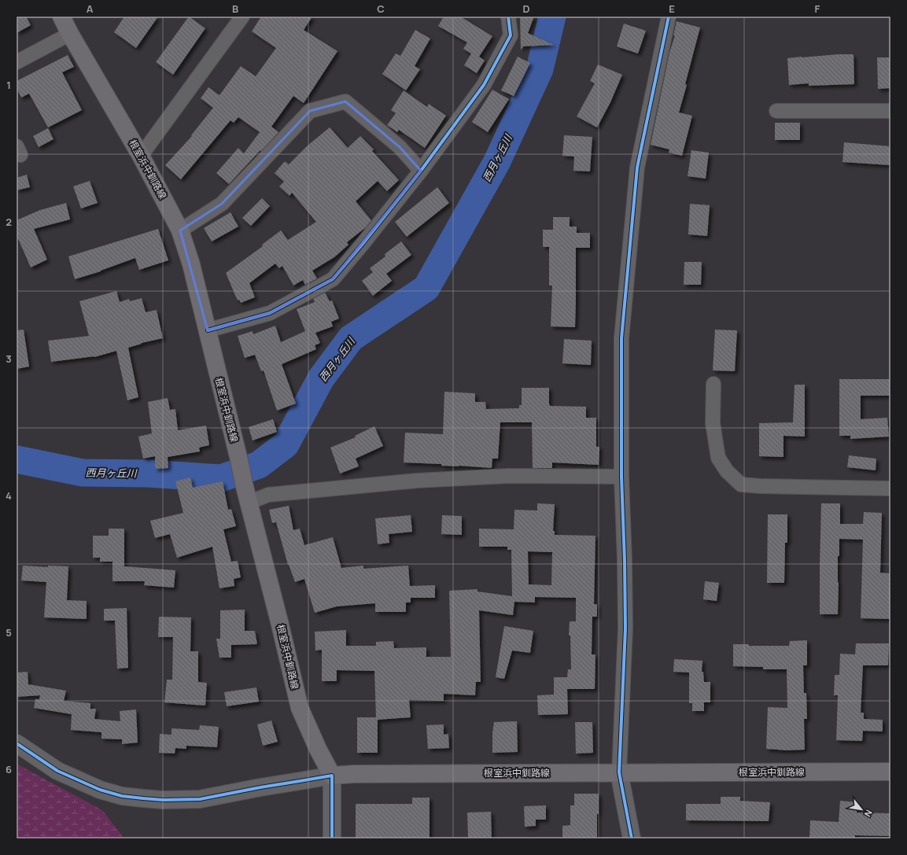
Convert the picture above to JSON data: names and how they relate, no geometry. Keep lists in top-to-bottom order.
{
  "streets": {
    "main road": ["根室浜中釧路線"]
  },
  "water": ["西月ヶ丘川"],
  "north": "bottom right",
  "grid": {
    "columns": [
      "A",
      "B",
      "C",
      "D",
      "E",
      "F"
    ],
    "rows": [
      "1",
      "2",
      "3",
      "4",
      "5",
      "6"
    ]
  }
}
